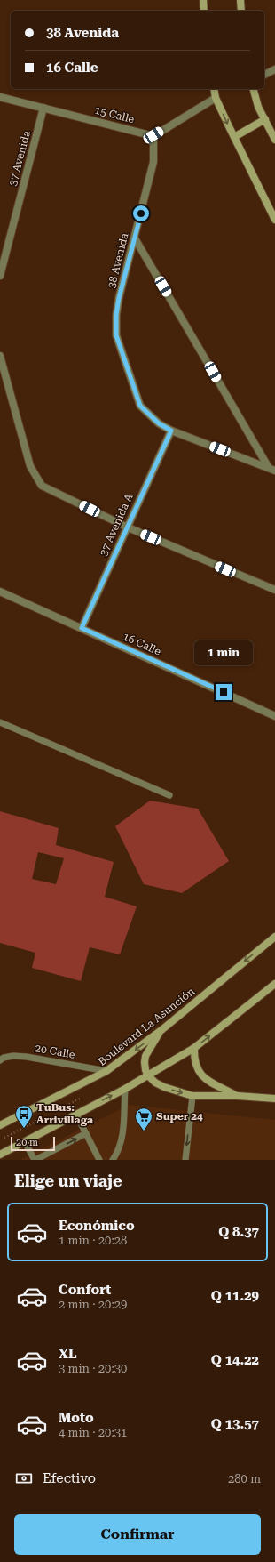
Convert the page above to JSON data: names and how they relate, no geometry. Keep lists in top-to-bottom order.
{
  "streets": {
    "main road": ["Boulevard La Asunción"],
    "street": [
      "15 Calle",
      "37 Avenida",
      "38 Avenida",
      "37 Avenida A",
      "16 Calle"
    ],
    "lane": ["20 Calle"]
  },
  "crossings": [
    ["15 Calle", "37 Avenida"],
    ["15 Calle", "38 Avenida"],
    ["38 Avenida", "37 Avenida A"],
    ["37 Avenida A", "16 Calle"],
    ["Boulevard La Asunción", "20 Calle"]
  ],
  "places": {
    "bus stop": ["TuBus: Arrivillaga"],
    "supermarket": ["Super 24"]
  },
  "scale_bar": "20 m",
  "page": {
    "banner": ["38 Avenida", "16 Calle"],
    "bubble": "1 min",
    "scale": "20 m",
    "heading": "Elige un viaje",
    "list": [
      {
        "name": "Económico",
        "note": "1 min · 20:28",
        "value": "Q 8.37"
      },
      {
        "name": "Confort",
        "note": "2 min · 20:29",
        "value": "Q 11.29"
      },
      {
        "name": "XL",
        "note": "3 min · 20:30",
        "value": "Q 14.22"
      },
      {
        "name": "Moto",
        "note": "4 min · 20:31",
        "value": "Q 13.57"
      }
    ],
    "pay": ["Efectivo", "280 m"],
    "buttons": "Confirmar"
  }
}
